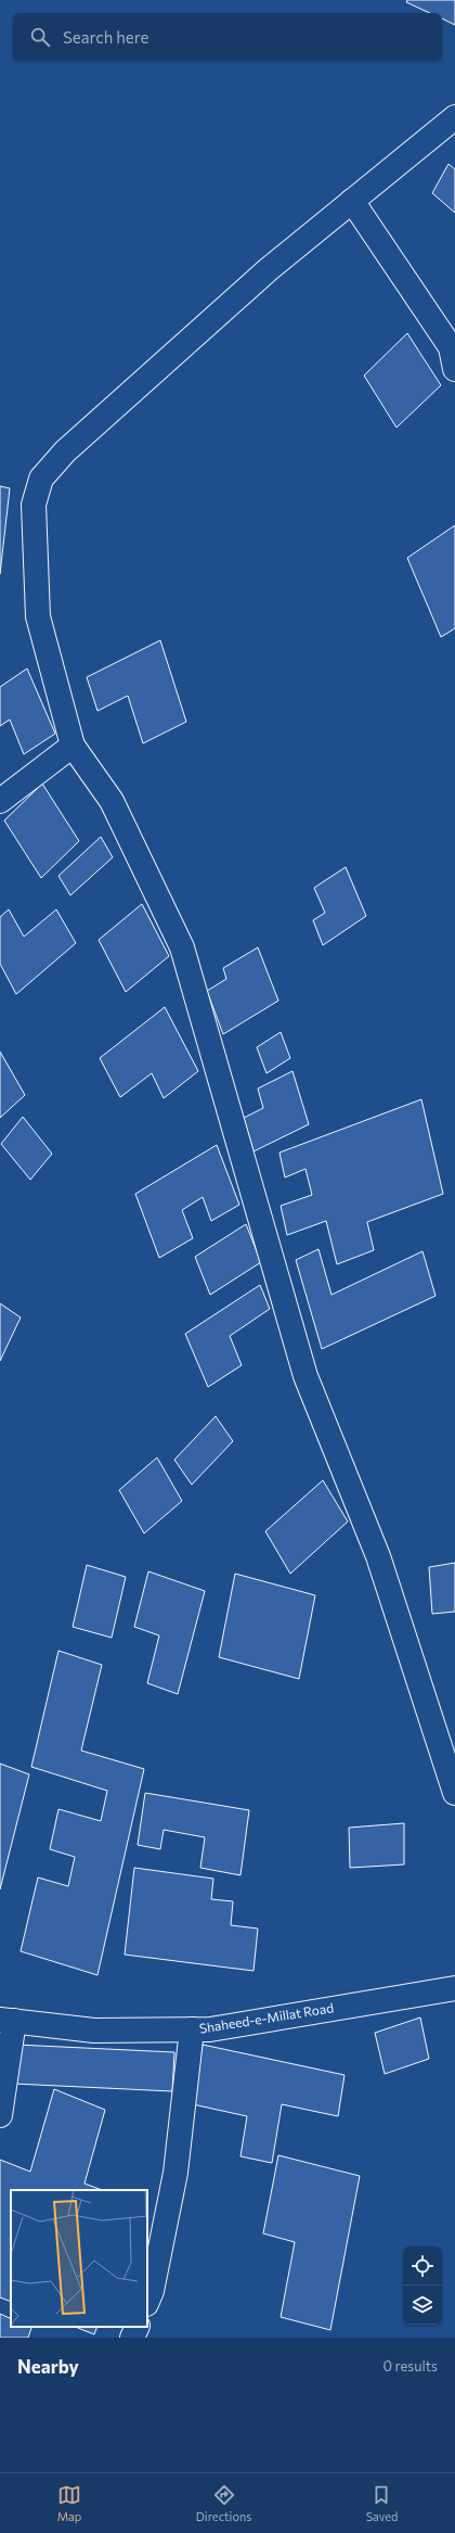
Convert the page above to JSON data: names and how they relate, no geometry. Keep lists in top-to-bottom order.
{
  "streets": {
    "street": ["Shaheed-e-Millat Road"]
  },
  "page": {
    "search": "Search here",
    "heading": ["Nearby", "0 results"],
    "nav": ["Map", "Directions", "Saved"]
  }
}
